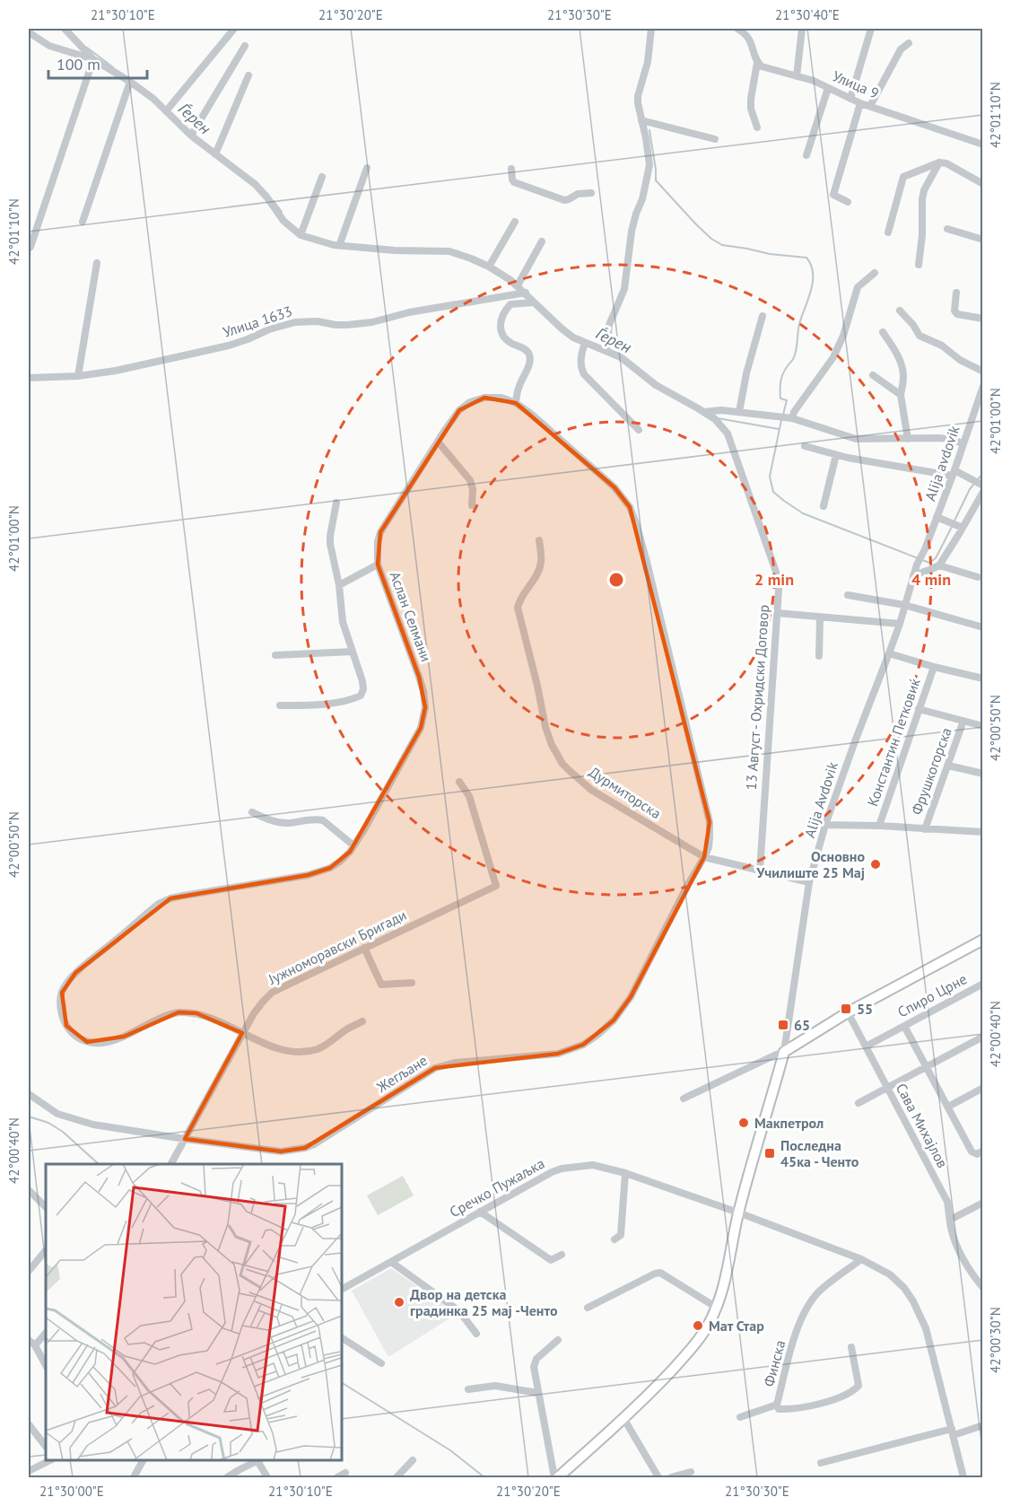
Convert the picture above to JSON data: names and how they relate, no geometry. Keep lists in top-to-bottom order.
{
  "streets": {
    "street": [
      "Улица 9",
      "Улица 1633",
      "Alija avdovik",
      "Аслан Селмани",
      "13 Август - Охридски Договор",
      "Константин Петковиќ",
      "Фрушкогорска",
      "Дурмиторска",
      "Alija Avdovik",
      "Јужноморавски Бригади",
      "Спиро Црне",
      "Жегљане",
      "Сава Михајлов",
      "Сречко Пужаљка",
      "Финска"
    ]
  },
  "crossings": [
    ["Улица 1633", "13 Август - Охридски Договор"],
    ["Alija avdovik", "Alija Avdovik"],
    ["Аслан Селмани", "Дурмиторска"],
    ["Аслан Селмани", "Јужноморавски Бригади"],
    ["Аслан Селмани", "Жегљане"],
    ["13 Август - Охридски Договор", "Дурмиторска"],
    ["Дурмиторска", "Alija Avdovik"],
    ["Дурмиторска", "Жегљане"],
    ["Јужноморавски Бригади", "Жегљане"],
    ["Спиро Црне", "Сава Михајлов"]
  ],
  "water": ["Ѓерен"],
  "places": {
    "other": [
      "Основно Училиште 25 Мај",
      "Макпетрол",
      "Двор на детска градинка 25 мај -Ченто",
      "Мат Стар"
    ],
    "transit": ["55", "65", "Последна 45ка - Ченто"]
  },
  "scale_bar": "100 m",
  "coordinates": [
    "21°30'10\"E",
    "21°30'20\"E",
    "21°30'30\"E",
    "21°30'40\"E",
    "42°01'10\"N",
    "42°01'00\"N",
    "42°00'50\"N",
    "42°00'40\"N",
    "42°00'30\"N",
    "21°30'00\"E"
  ],
  "rings": ["2 min", "4 min"]
}
